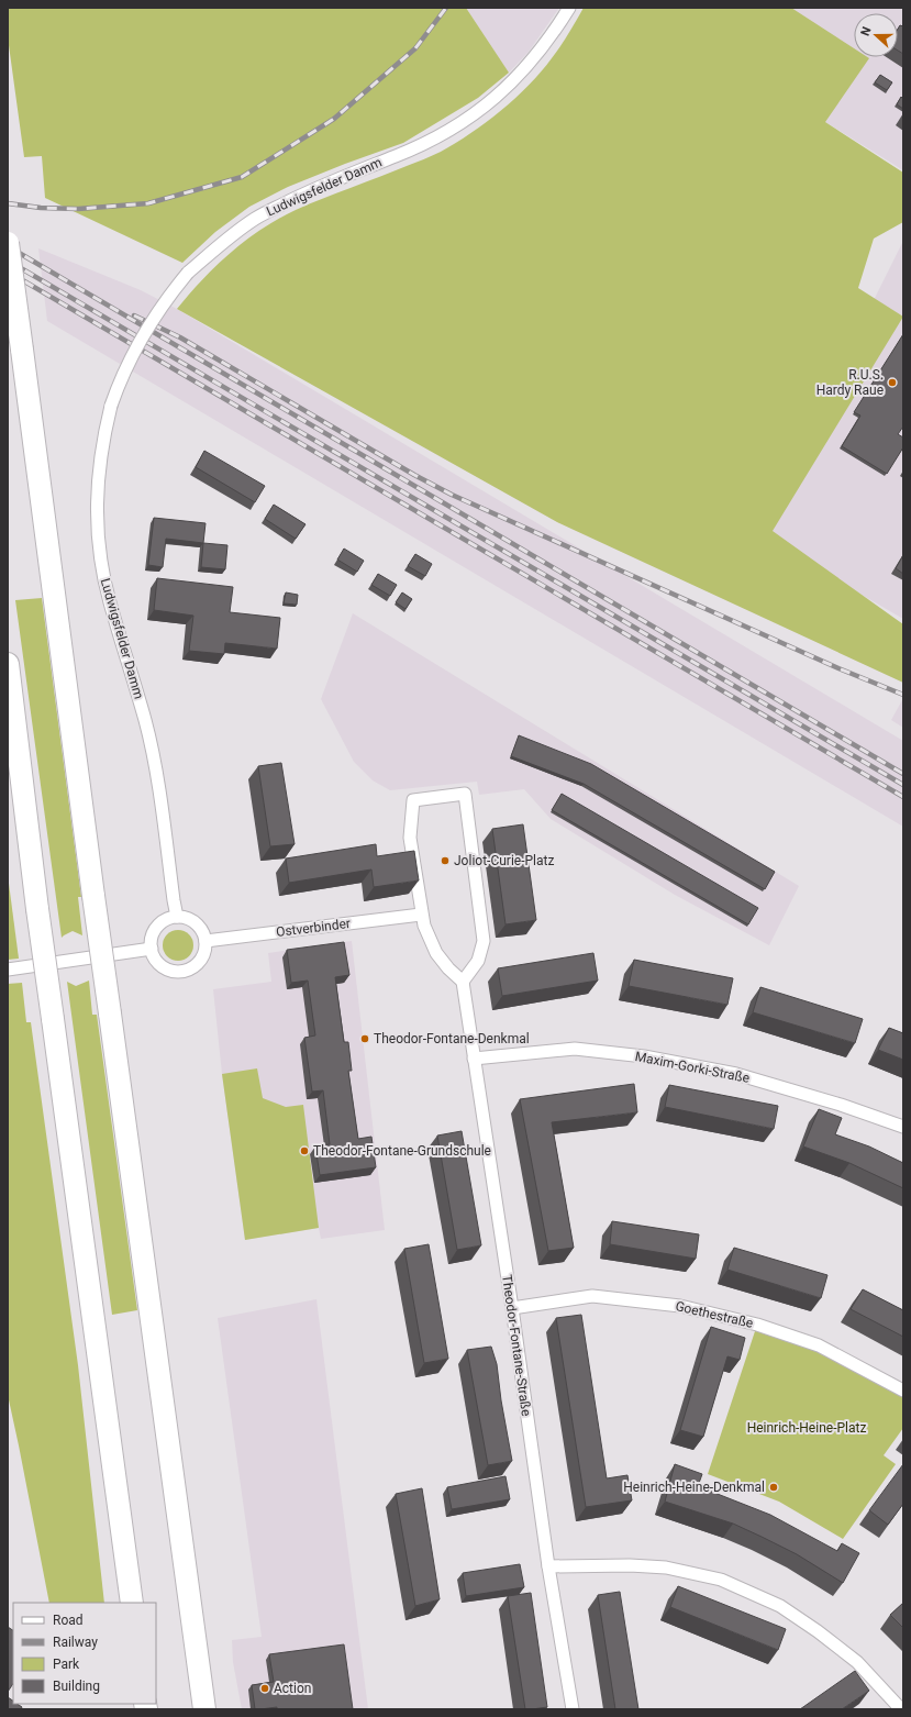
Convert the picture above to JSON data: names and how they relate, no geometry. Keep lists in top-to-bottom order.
{
  "streets": {
    "street": [
      "Ludwigsfelder Damm",
      "Ostverbinder",
      "Maxim-Gorki-Straße",
      "Goethestraße",
      "Theodor-Fontane-Straße"
    ]
  },
  "crossings": [
    ["Ludwigsfelder Damm", "Ostverbinder"],
    ["Maxim-Gorki-Straße", "Theodor-Fontane-Straße"],
    ["Goethestraße", "Theodor-Fontane-Straße"]
  ],
  "parks": ["Heinrich-Heine-Platz"],
  "places": [
    "R.U.S. Hardy Raue",
    "Joliot-Curie-Platz",
    "Theodor-Fontane-Denkmal",
    "Theodor-Fontane-Grundschule",
    "Heinrich-Heine-Denkmal",
    "Action"
  ],
  "legend": [
    "Road",
    "Railway",
    "Park",
    "Building"
  ],
  "north": "left"
}
